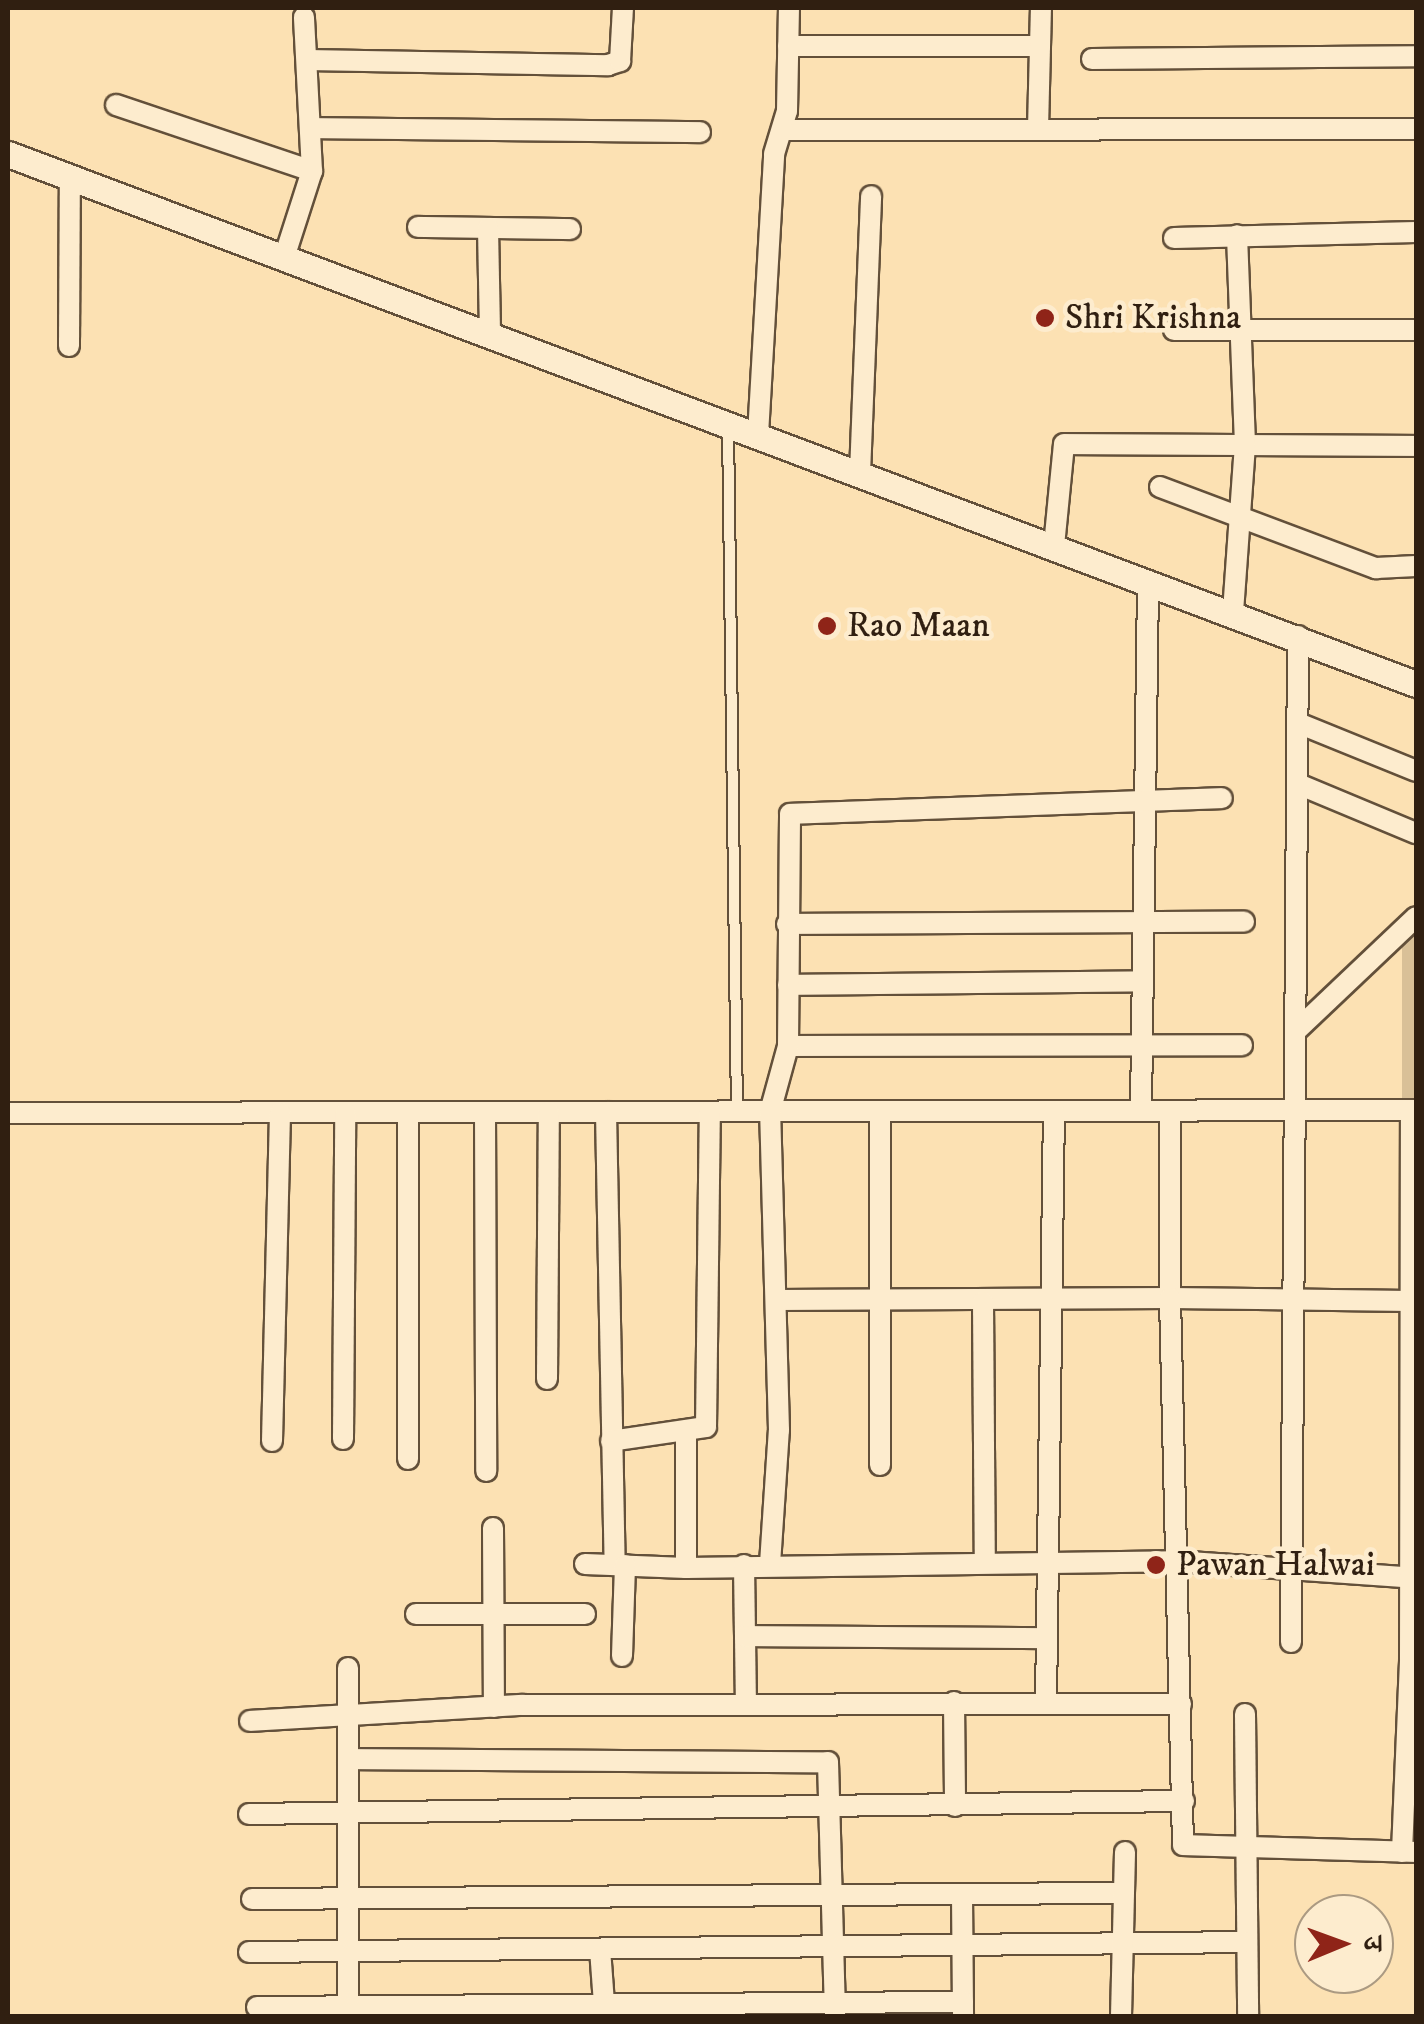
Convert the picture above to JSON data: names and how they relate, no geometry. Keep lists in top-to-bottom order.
{
  "places": ["Shri Krishna", "Rao Maan", "Pawan Halwai"],
  "north": "right"
}
